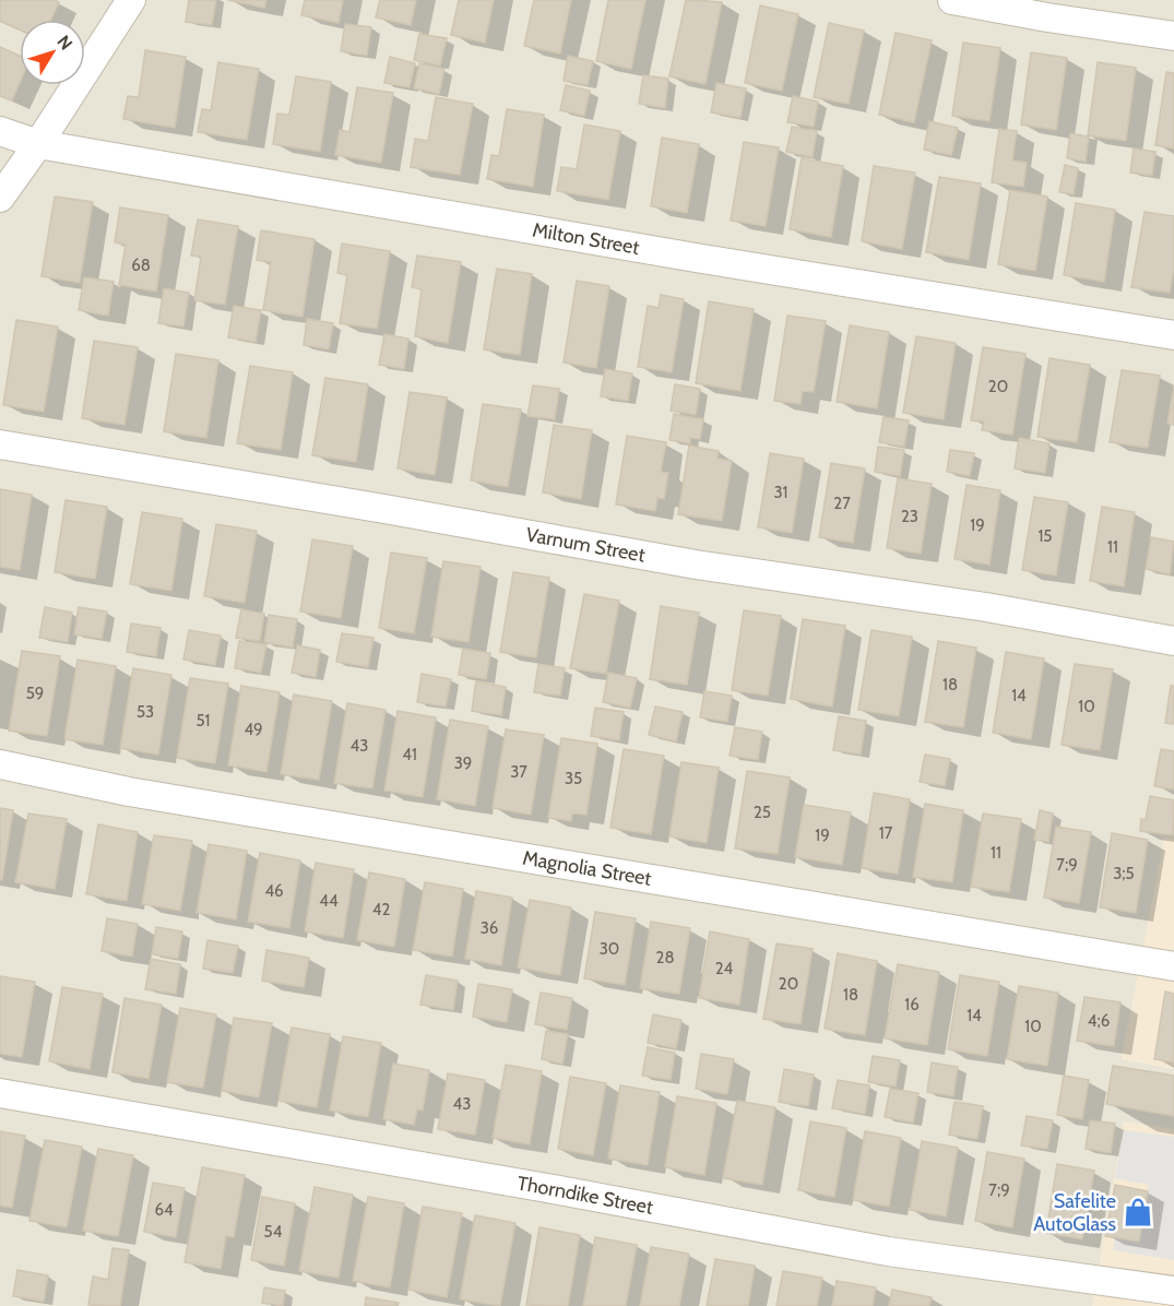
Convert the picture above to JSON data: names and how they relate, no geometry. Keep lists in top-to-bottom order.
{
  "streets": {
    "street": [
      "Milton Street",
      "Varnum Street",
      "Magnolia Street",
      "Thorndike Street"
    ]
  },
  "places": {
    "shop": ["Safelite AutoGlass"]
  },
  "house_numbers": [
    "68",
    "20",
    "31",
    "27",
    "23",
    "19",
    "15",
    "11",
    "18",
    "59",
    "14",
    "10",
    "53",
    "51",
    "49",
    "43",
    "41",
    "39",
    "37",
    "35",
    "25",
    "17",
    "19",
    "11",
    "7;9",
    "3;5",
    "46",
    "44",
    "42",
    "36",
    "30",
    "28",
    "24",
    "20",
    "18",
    "16",
    "14",
    "4;6",
    "10",
    "43",
    "7;9",
    "64",
    "54"
  ],
  "north": "top right"
}
